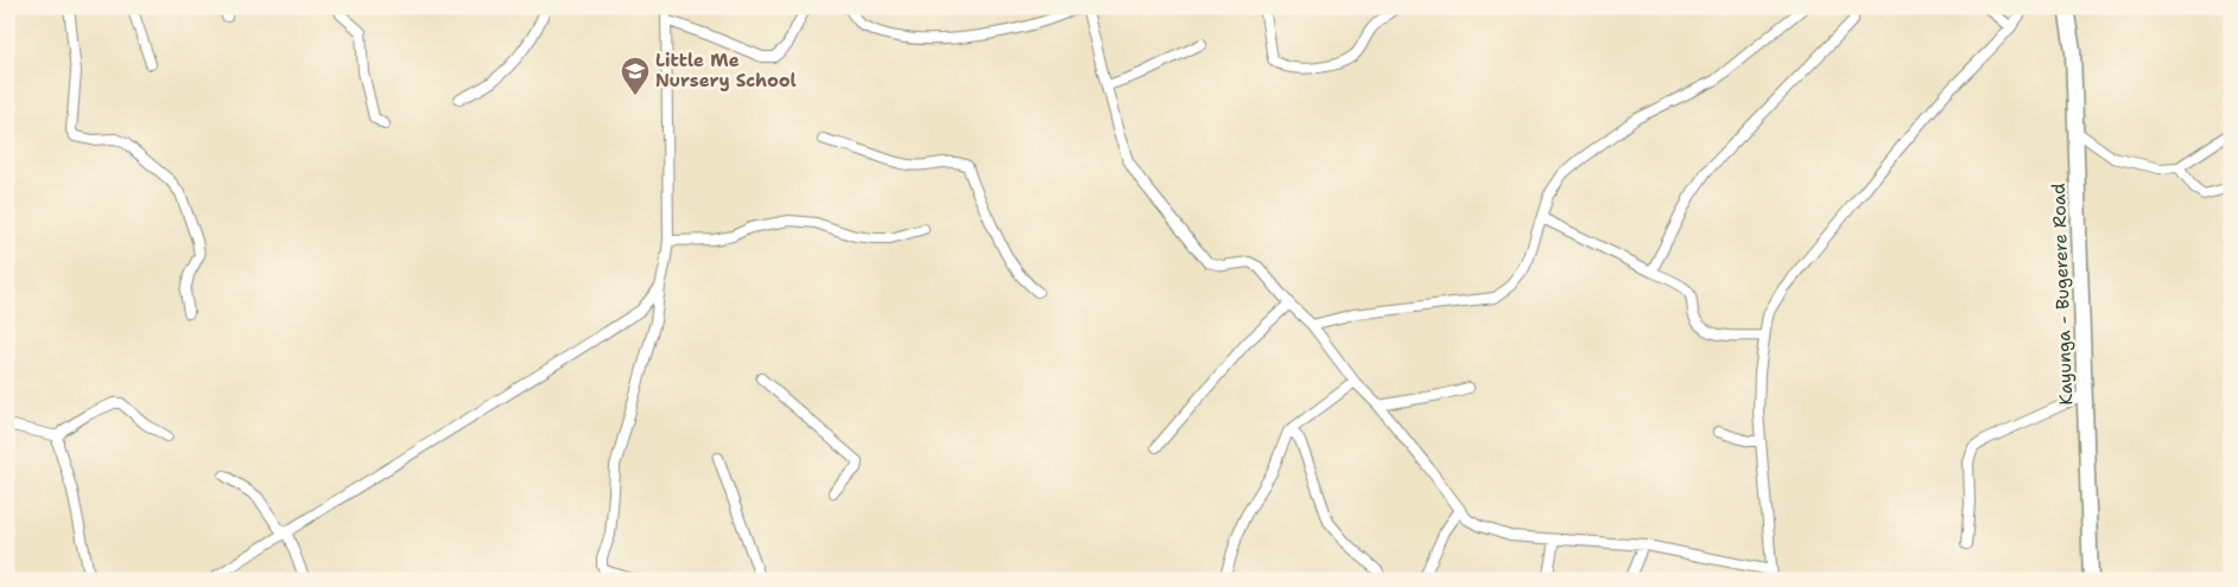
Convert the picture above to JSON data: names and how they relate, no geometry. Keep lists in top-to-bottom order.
{
  "streets": {
    "main road": ["Kayunga - Bugerere Road"]
  },
  "places": {
    "school or university": ["Little Me Nursery School"]
  }
}
